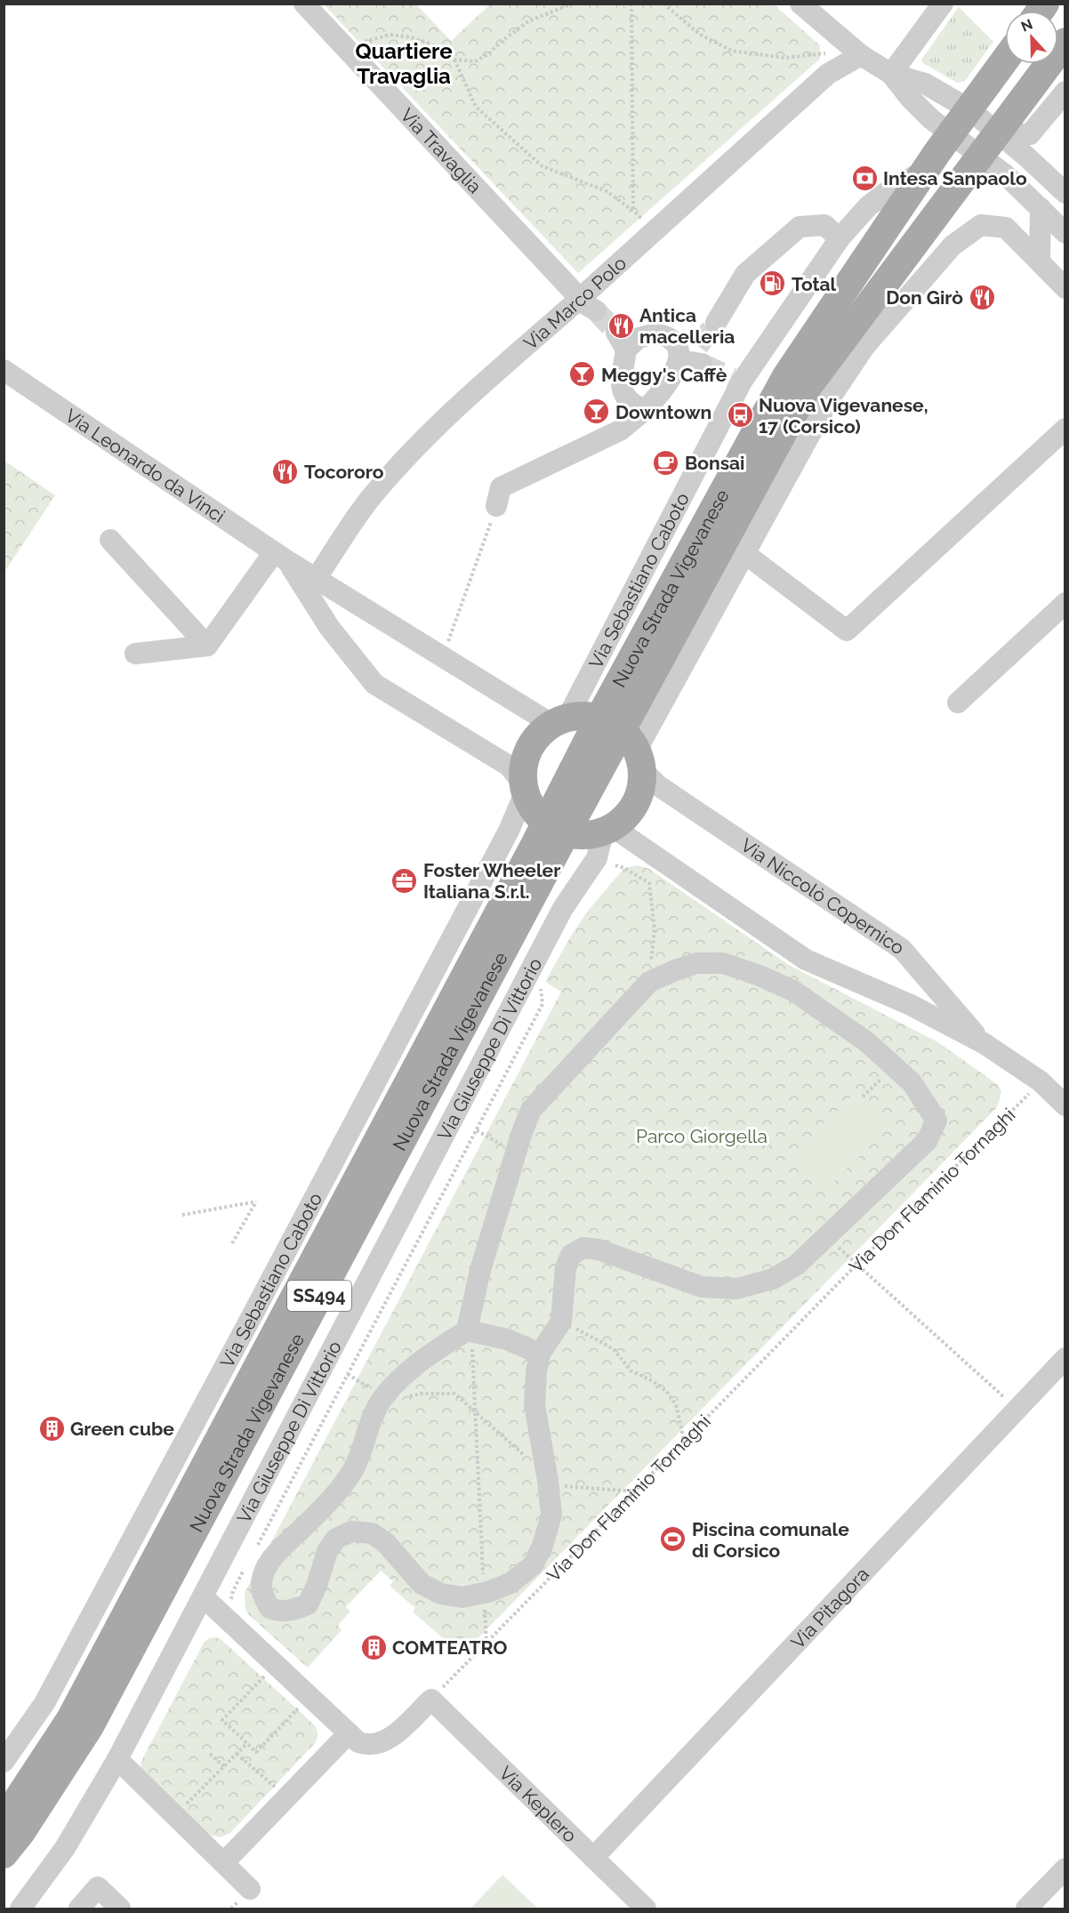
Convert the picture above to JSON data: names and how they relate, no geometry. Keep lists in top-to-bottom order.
{
  "streets": {
    "main road": ["Nuova Strada Vigevanese", "SS494"],
    "street": [
      "Via Travaglia",
      "Via Marco Polo",
      "Via Leonardo da Vinci",
      "Via Sebastiano Caboto",
      "Via Niccolò Copernico",
      "Via Giuseppe Di Vittorio",
      "Via Pitagora",
      "Via Keplero"
    ],
    "path": ["Via Don Flaminio Tornaghi"]
  },
  "crossings": [
    ["Via Travaglia", "Via Marco Polo"],
    ["Via Marco Polo", "Via Leonardo da Vinci"],
    ["Via Leonardo da Vinci", "Via Sebastiano Caboto"],
    ["Via Sebastiano Caboto", "Nuova Strada Vigevanese"],
    ["Nuova Strada Vigevanese", "Via Niccolò Copernico"],
    ["Nuova Strada Vigevanese", "Via Giuseppe Di Vittorio"],
    ["Nuova Strada Vigevanese", "SS494"],
    ["Via Niccolò Copernico", "Via Giuseppe Di Vittorio"],
    ["Via Niccolò Copernico", "Via Don Flaminio Tornaghi"],
    ["Via Don Flaminio Tornaghi", "Via Keplero"],
    ["Via Pitagora", "Via Keplero"]
  ],
  "districts": ["Quartiere Travaglia"],
  "parks": ["Parco Giorgella"],
  "places": {
    "bank": ["Intesa Sanpaolo"],
    "fuel station": ["Total"],
    "restaurant": ["Don Girò", "Antica macelleria", "Tocororo"],
    "bar": ["Meggy's Caffè", "Downtown"],
    "bus stop": ["Nuova Vigevanese, 17 (Corsico)"],
    "cafe": ["Bonsai"],
    "office": ["Foster Wheeler Italiana S.r.l."],
    "building": ["Green cube", "COMTEATRO"],
    "sports": ["Piscina comunale di Corsico"]
  },
  "north": "top"
}
